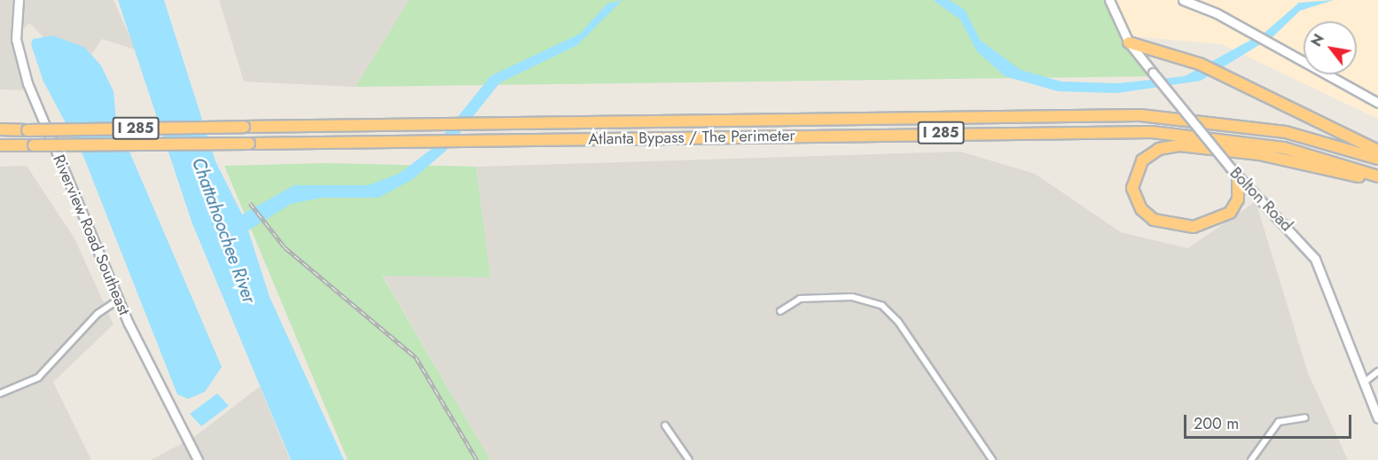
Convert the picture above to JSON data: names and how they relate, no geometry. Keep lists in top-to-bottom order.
{
  "streets": {
    "highway": ["I 285", "Atlanta Bypass / The Perimeter"],
    "street": ["Bolton Road", "Riverview Road Southeast"]
  },
  "water": ["Chattahoochee River"],
  "scale_bar": "200 m",
  "north": "top left"
}
